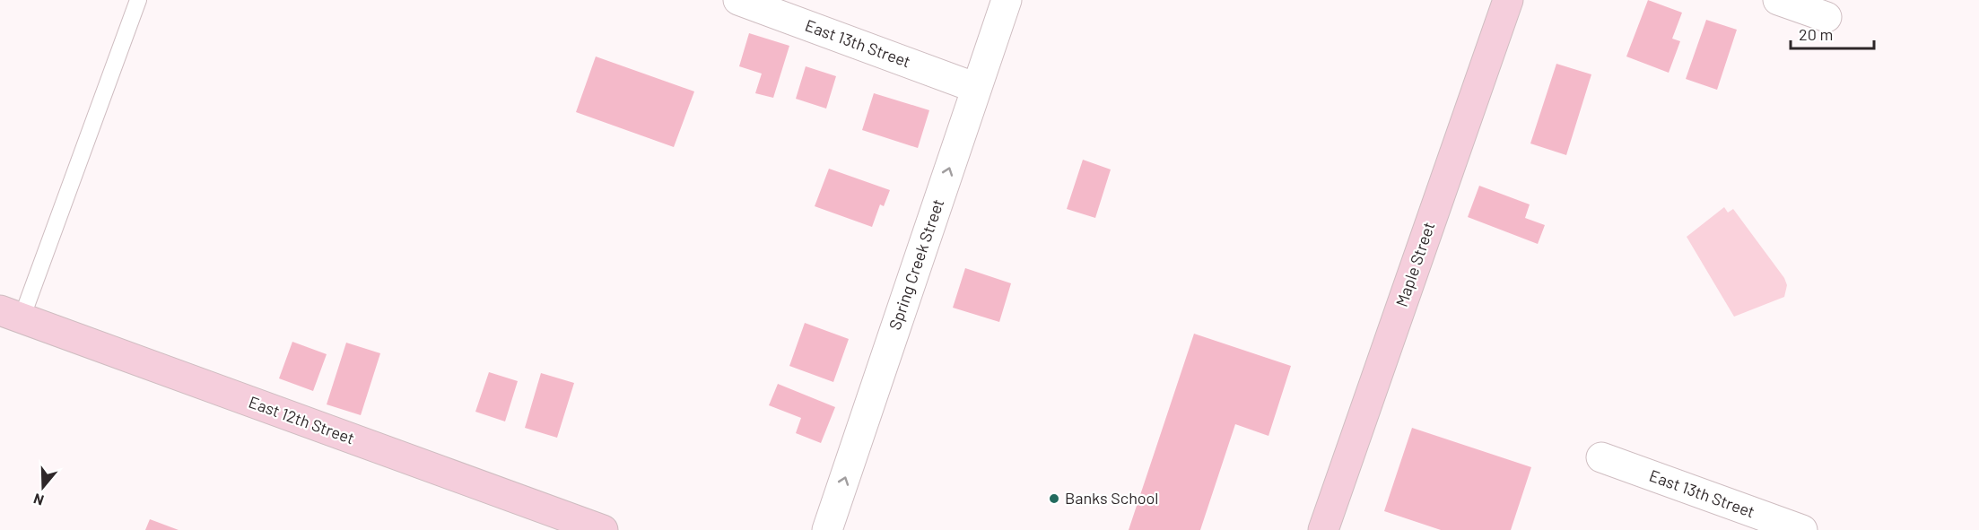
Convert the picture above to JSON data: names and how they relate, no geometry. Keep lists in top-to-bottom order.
{
  "streets": {
    "main road": ["Maple Street", "East 12th Street"],
    "street": ["East 13th Street", "Spring Creek Street"]
  },
  "crossings": [
    ["East 13th Street", "Spring Creek Street"]
  ],
  "one_way": ["Spring Creek Street"],
  "places": ["Banks School"],
  "scale_bar": "20 m",
  "north": "bottom"
}
